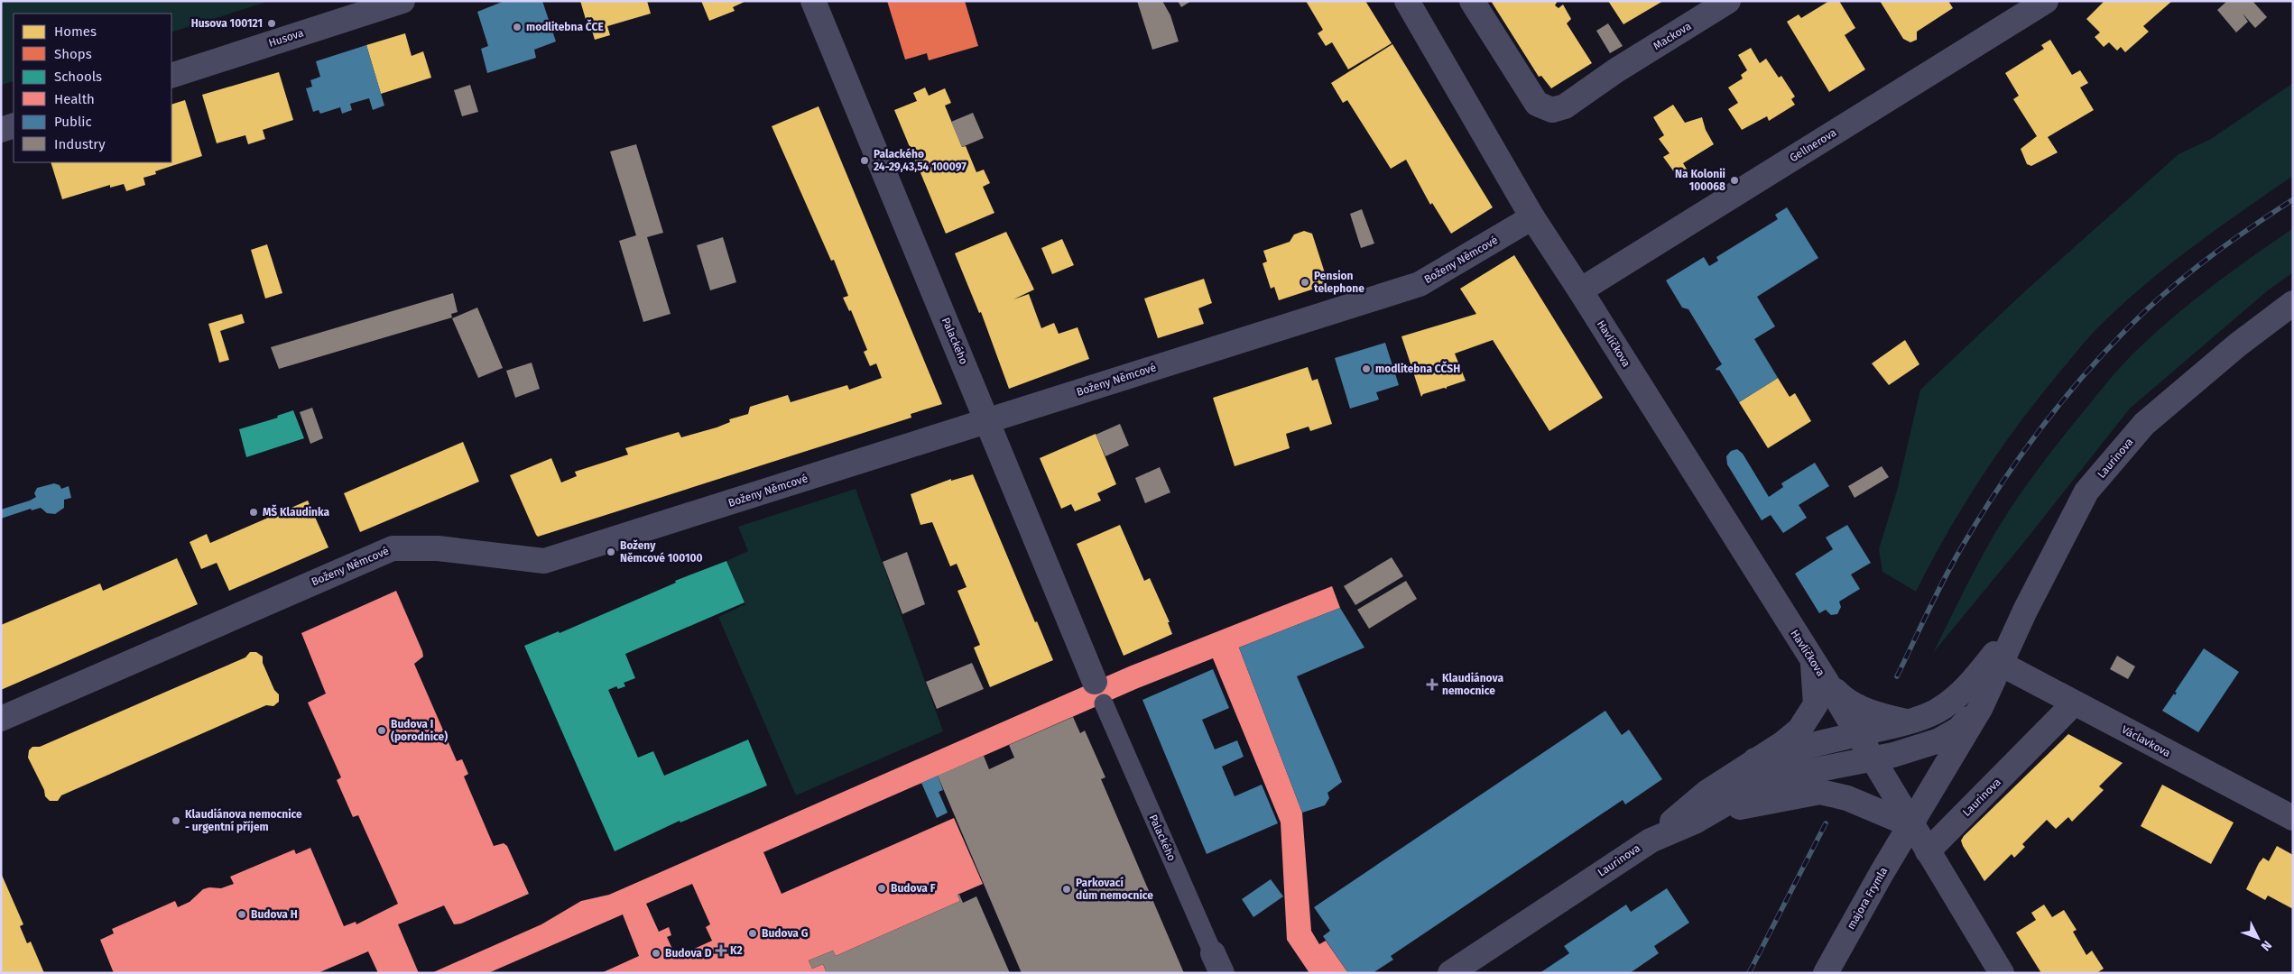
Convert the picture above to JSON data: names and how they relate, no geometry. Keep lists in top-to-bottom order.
{
  "streets": {
    "street": [
      "Mackova",
      "Husova",
      "Gellnerova",
      "Boženy Němcové",
      "Palackého",
      "Havlíčkova",
      "Laurinova",
      "Václavkova",
      "majora Frymla"
    ]
  },
  "crossings": [
    ["Gellnerova", "Havlíčkova"],
    ["Boženy Němcové", "Palackého"],
    ["Boženy Němcové", "Havlíčkova"],
    ["Laurinova", "Václavkova"],
    ["Laurinova", "majora Frymla"]
  ],
  "places": {
    "other": [
      "Husova 100121",
      "modlitebna ČCE",
      "Palackého 24-29,43,54 100097",
      "Na Kolonii 100068",
      "Pension telephone",
      "modlitebna CČSH",
      "MŠ Klaudinka",
      "Boženy Němcové 100100",
      "Budova I (porodnice)",
      "Klaudiánova nemocnice - urgentní příjem",
      "Budova F",
      "Parkovací dům nemocnice",
      "Budova H",
      "Budova G",
      "Budova D"
    ],
    "health": ["Klaudiánova nemocnice", "K2"]
  },
  "legend": [
    "Homes",
    "Shops",
    "Schools",
    "Health",
    "Public",
    "Industry"
  ],
  "north": "bottom right"
}
